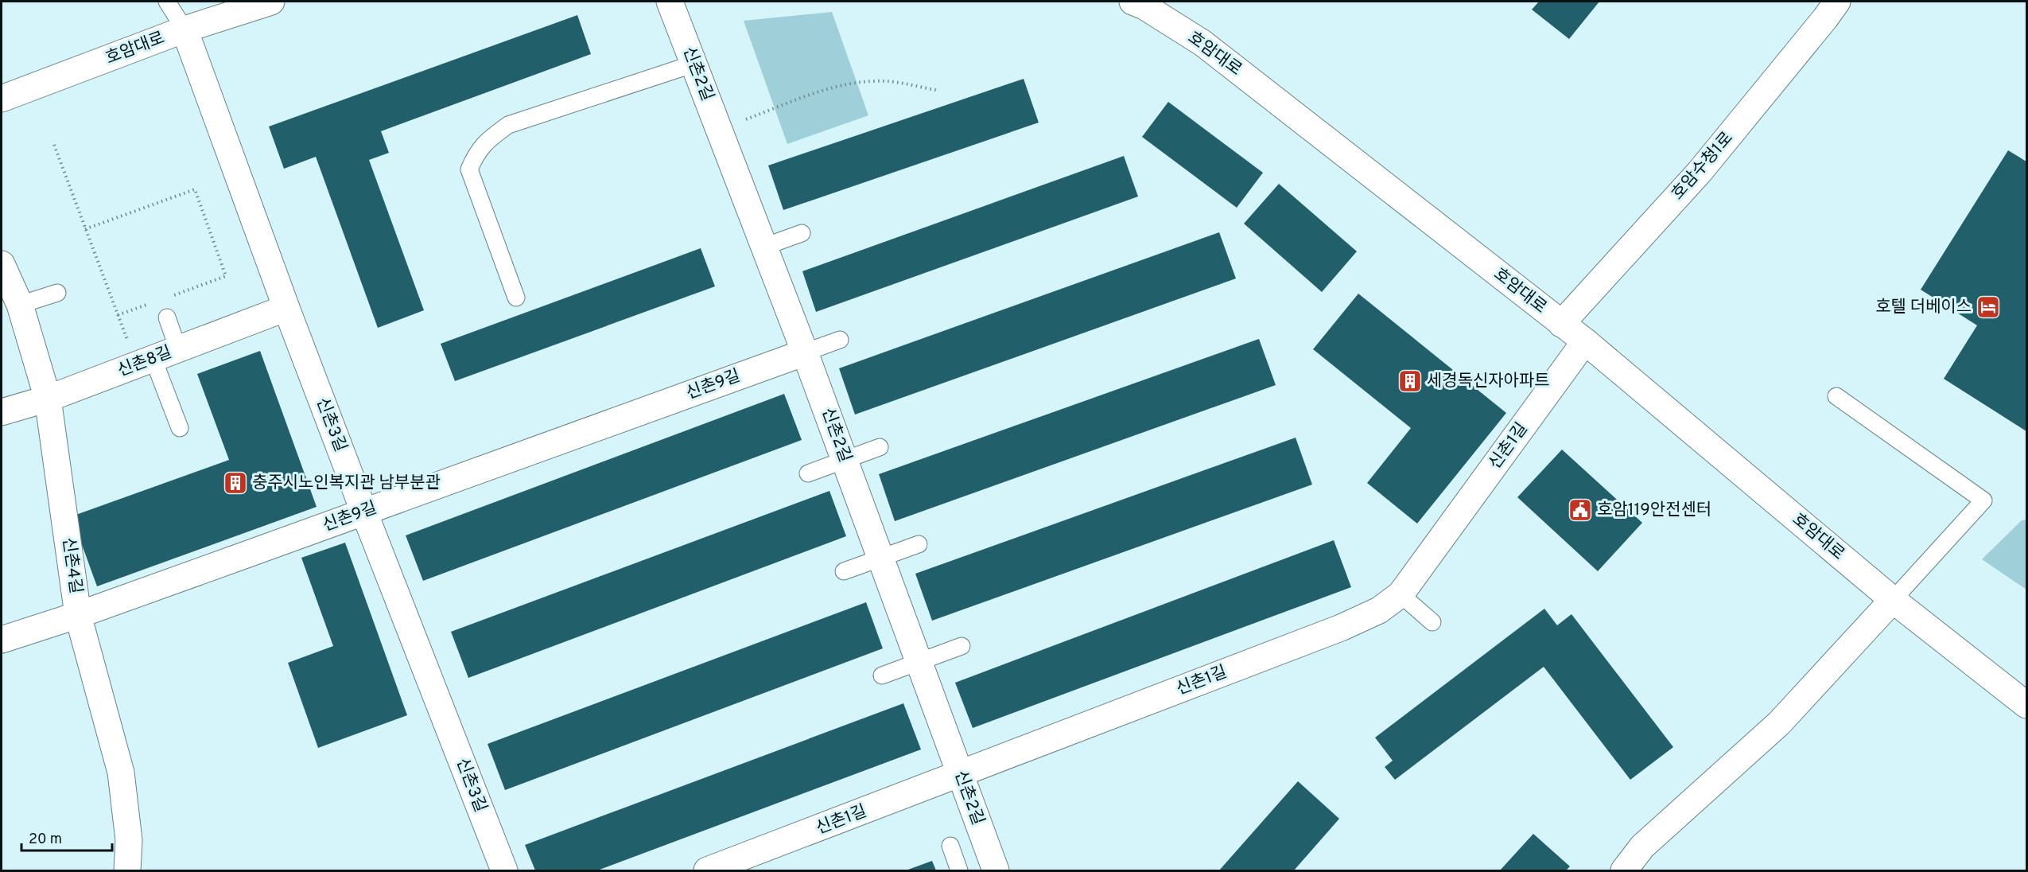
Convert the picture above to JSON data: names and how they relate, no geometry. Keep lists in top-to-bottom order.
{
  "streets": {
    "street": [
      "호암대로",
      "신촌2길",
      "호암수청1로",
      "신촌8길",
      "신촌9길",
      "신촌3길",
      "신촌1길",
      "신촌4길"
    ]
  },
  "crossings": [
    ["호암대로", "호암수청1로"],
    ["호암대로", "신촌3길"],
    ["호암대로", "신촌1길"],
    ["신촌2길", "신촌9길"],
    ["신촌2길", "신촌1길"],
    ["신촌8길", "신촌3길"],
    ["신촌8길", "신촌4길"],
    ["신촌9길", "신촌3길"],
    ["신촌9길", "신촌4길"]
  ],
  "places": {
    "hotel": ["호텔 더베이스"],
    "building": ["세경독신자아파트", "충주시노인복지관 남부분관"],
    "public building": ["호암119안전센터"]
  },
  "scale_bar": "20 m"
}
